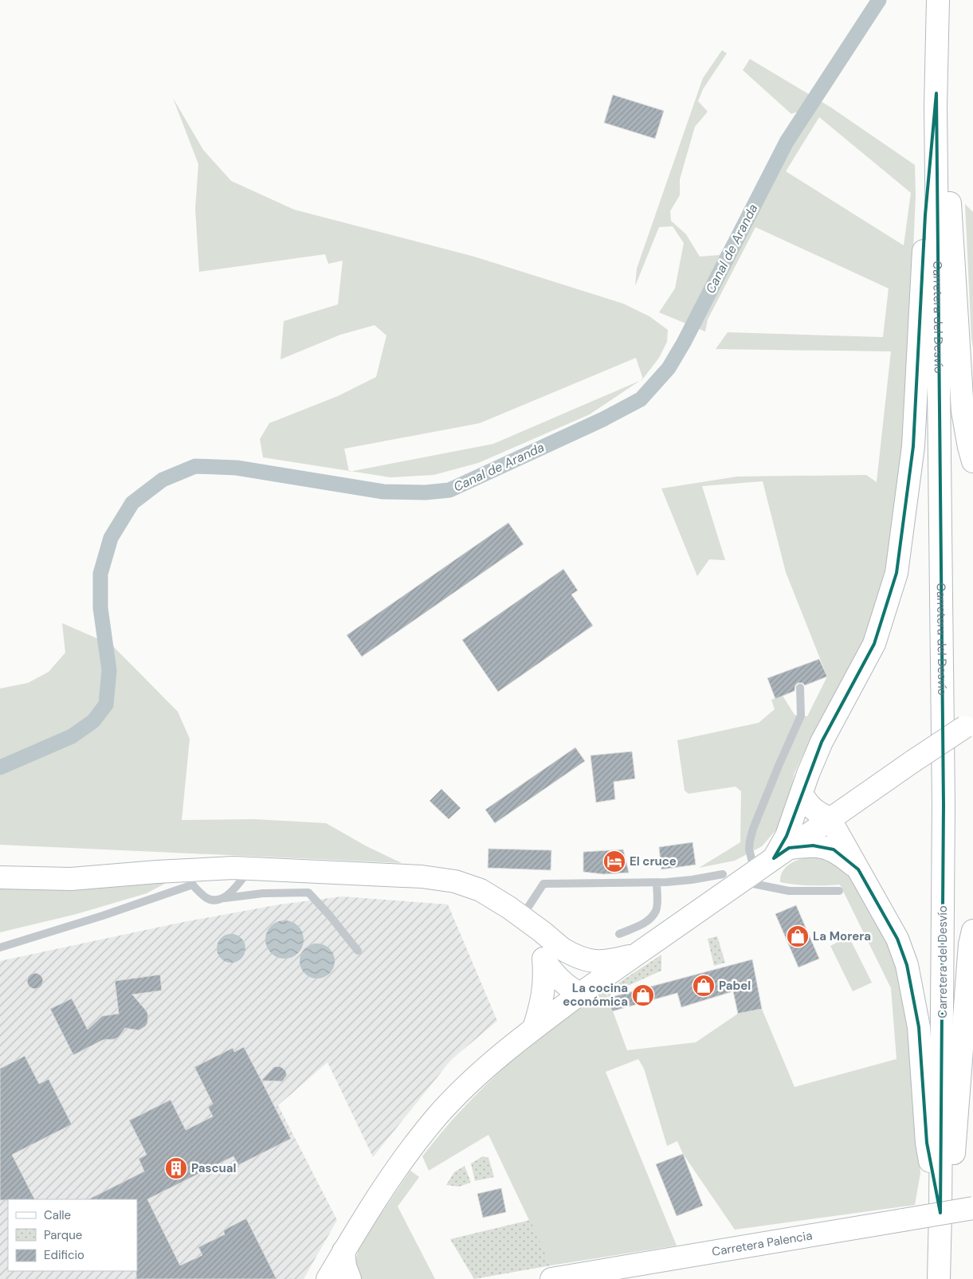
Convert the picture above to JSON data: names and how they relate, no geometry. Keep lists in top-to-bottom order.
{
  "streets": {
    "main road": ["Carretera del Desvío", "Carretera Palencia"]
  },
  "water": ["Canal de Aranda"],
  "places": {
    "hotel": ["El cruce"],
    "shop": ["La Morera", "Pabel", "La cocina económica"],
    "building": ["Pascual"]
  },
  "legend": ["Calle", "Parque", "Edificio"]
}
